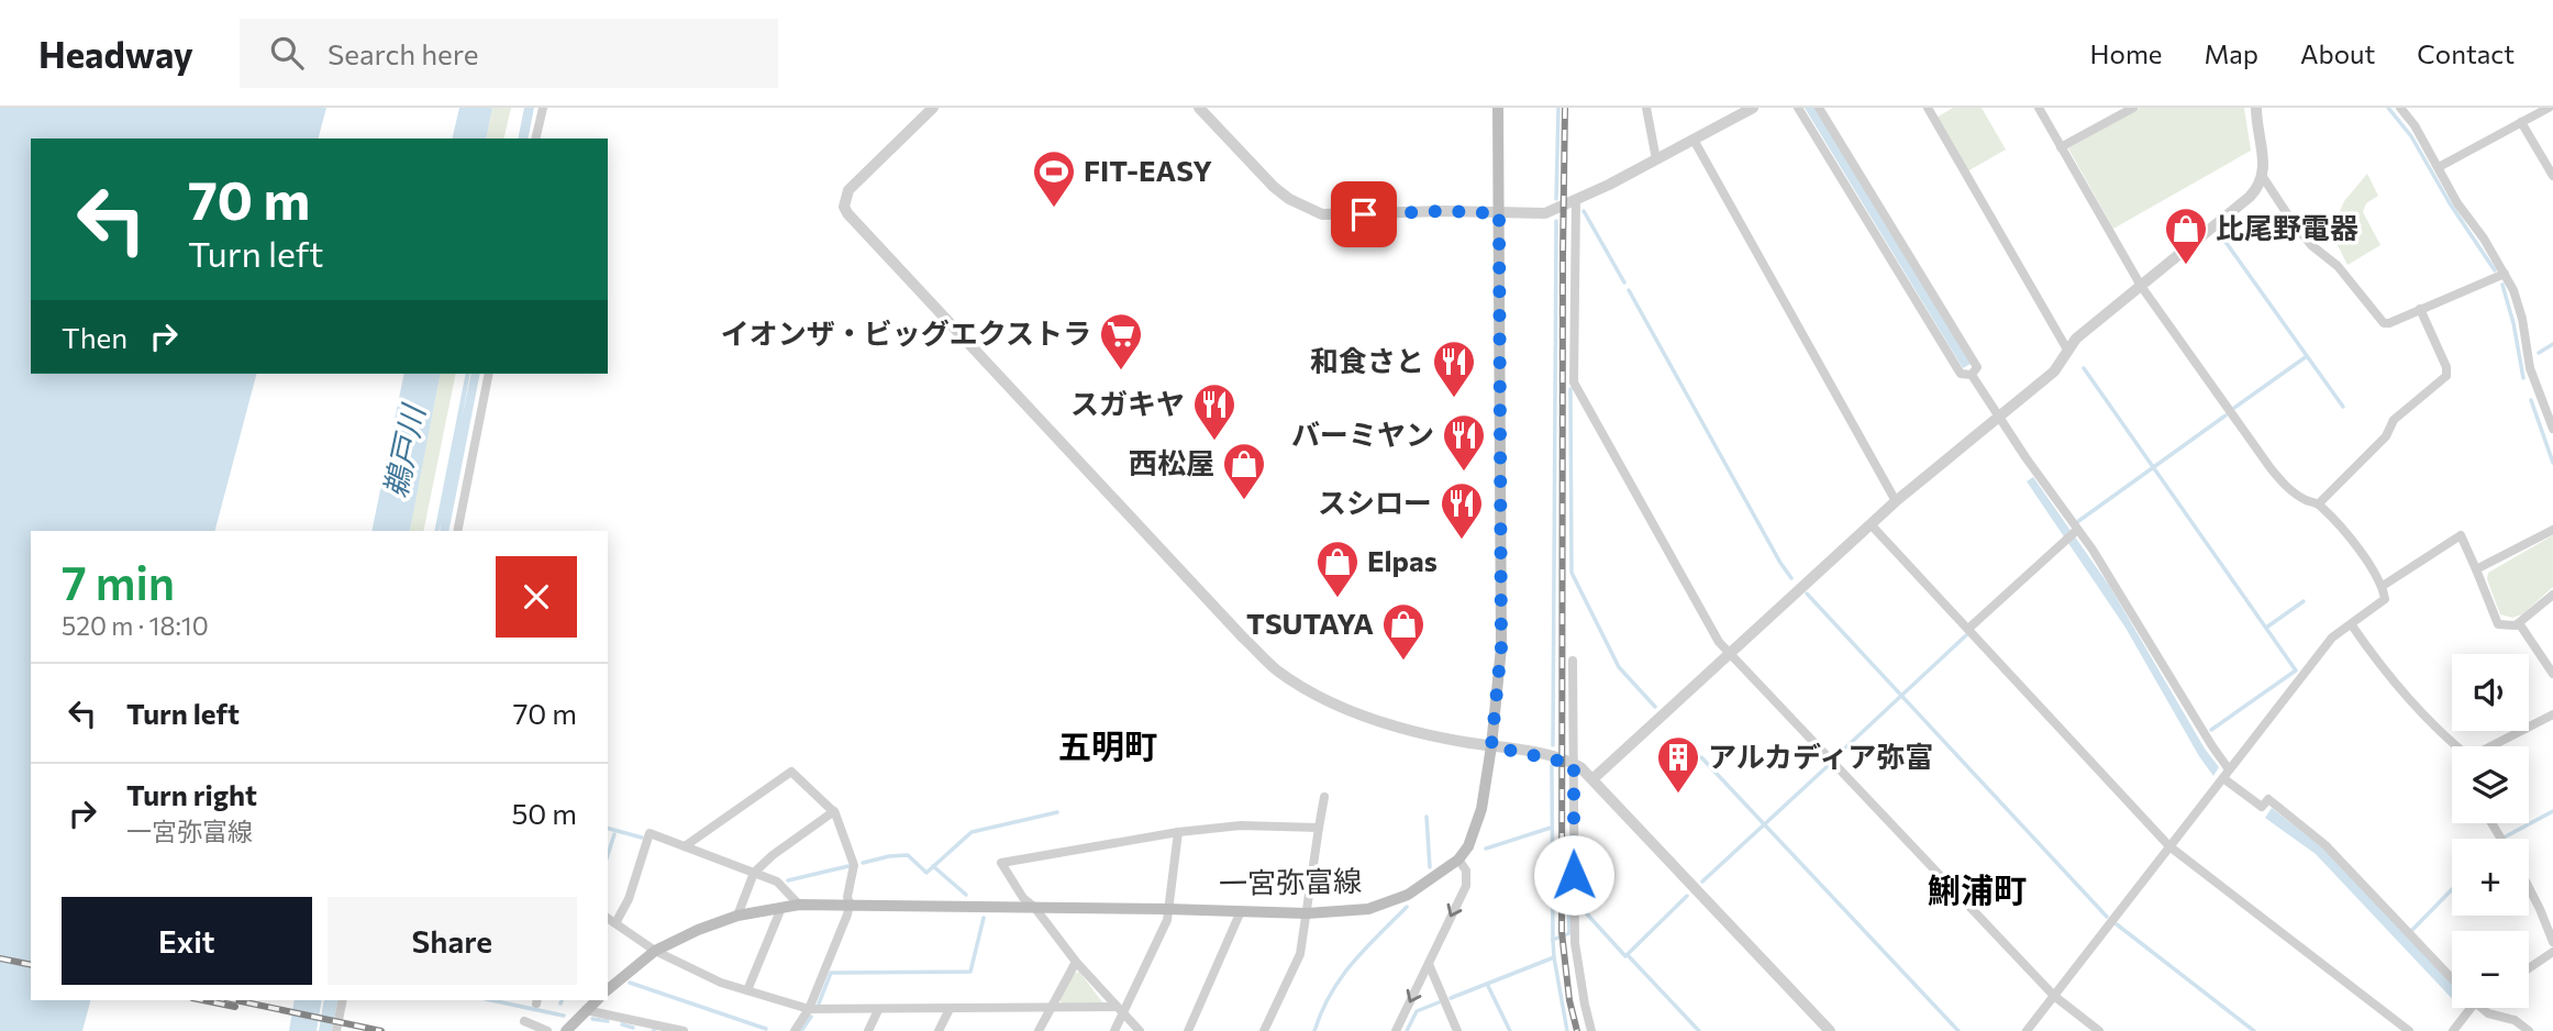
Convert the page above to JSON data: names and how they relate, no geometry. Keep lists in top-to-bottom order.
{
  "streets": {
    "main road": ["一宮弥富線"]
  },
  "districts": ["五明町", "鯏浦町"],
  "water": ["鵜戸川"],
  "places": {
    "sports": ["FIT-EASY"],
    "shop": [
      "比尾野電器",
      "西松屋",
      "Elpas",
      "TSUTAYA"
    ],
    "supermarket": ["イオンザ・ビッグエクストラ"],
    "restaurant": [
      "和食さと",
      "スガキヤ",
      "バーミヤン",
      "スシロー"
    ],
    "building": ["アルカディア弥富"]
  },
  "page": {
    "header": "Headway",
    "search": "Search here",
    "nav": [
      "Home",
      "Map",
      "About",
      "Contact"
    ],
    "turn": ["70 m", "Turn left"],
    "then": "Then",
    "heading": ["7 min", "520 m · 18:10"],
    "map_buttons": ["+", "−"],
    "list": [
      {
        "name": "Turn left",
        "value": "70 m"
      },
      {
        "name": "Turn right",
        "note": "一宮弥富線",
        "value": "50 m"
      }
    ],
    "buttons": ["Exit", "Share"]
  }
}
